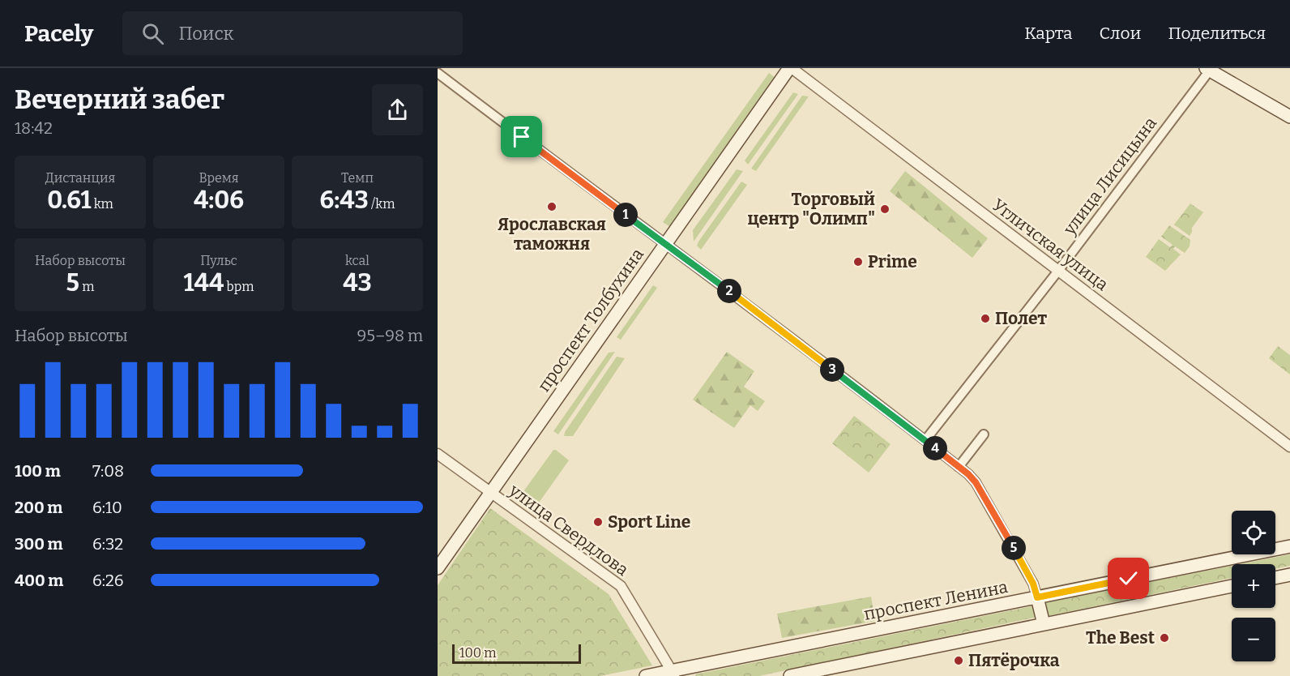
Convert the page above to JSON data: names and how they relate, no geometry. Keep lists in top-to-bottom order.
{
  "streets": {
    "main road": ["проспект Толбухина", "проспект Ленина"],
    "street": ["улица Лисицына", "Угличская улица", "улица Свердлова"]
  },
  "crossings": [
    ["улица Лисицына", "Угличская улица"],
    ["Угличская улица", "проспект Толбухина"],
    ["проспект Толбухина", "улица Свердлова"],
    ["улица Свердлова", "проспект Ленина"]
  ],
  "places": [
    "Ярославская таможня",
    "Торговый центр \"Олимп\"",
    "Prime",
    "Полет",
    "Sport Line",
    "The Best",
    "Пятёрочка"
  ],
  "scale_bar": "100 m",
  "page": {
    "header": "Pacely",
    "search": "Поиск",
    "nav": ["Карта", "Слои", "Поделиться"],
    "heading": ["Вечерний забег", "18:42"],
    "stats": [
      ["Дистанция", "0.61 km"],
      ["Время", "4:06"],
      ["Темп", "6:43 /km"],
      ["Набор высоты", "5 m"],
      ["Пульс", "144 bpm"],
      ["kcal", "43"]
    ],
    "pins": [
      "1",
      "2",
      "3",
      "4",
      "5"
    ],
    "chart": ["Набор высоты", "95–98 m"],
    "list": [
      {
        "name": "100 m",
        "note": "7:08"
      },
      {
        "name": "200 m",
        "note": "6:10"
      },
      {
        "name": "300 m",
        "note": "6:32"
      },
      {
        "name": "400 m",
        "note": "6:26"
      }
    ],
    "map_buttons": ["+", "−"],
    "scale": "100 m"
  }
}
